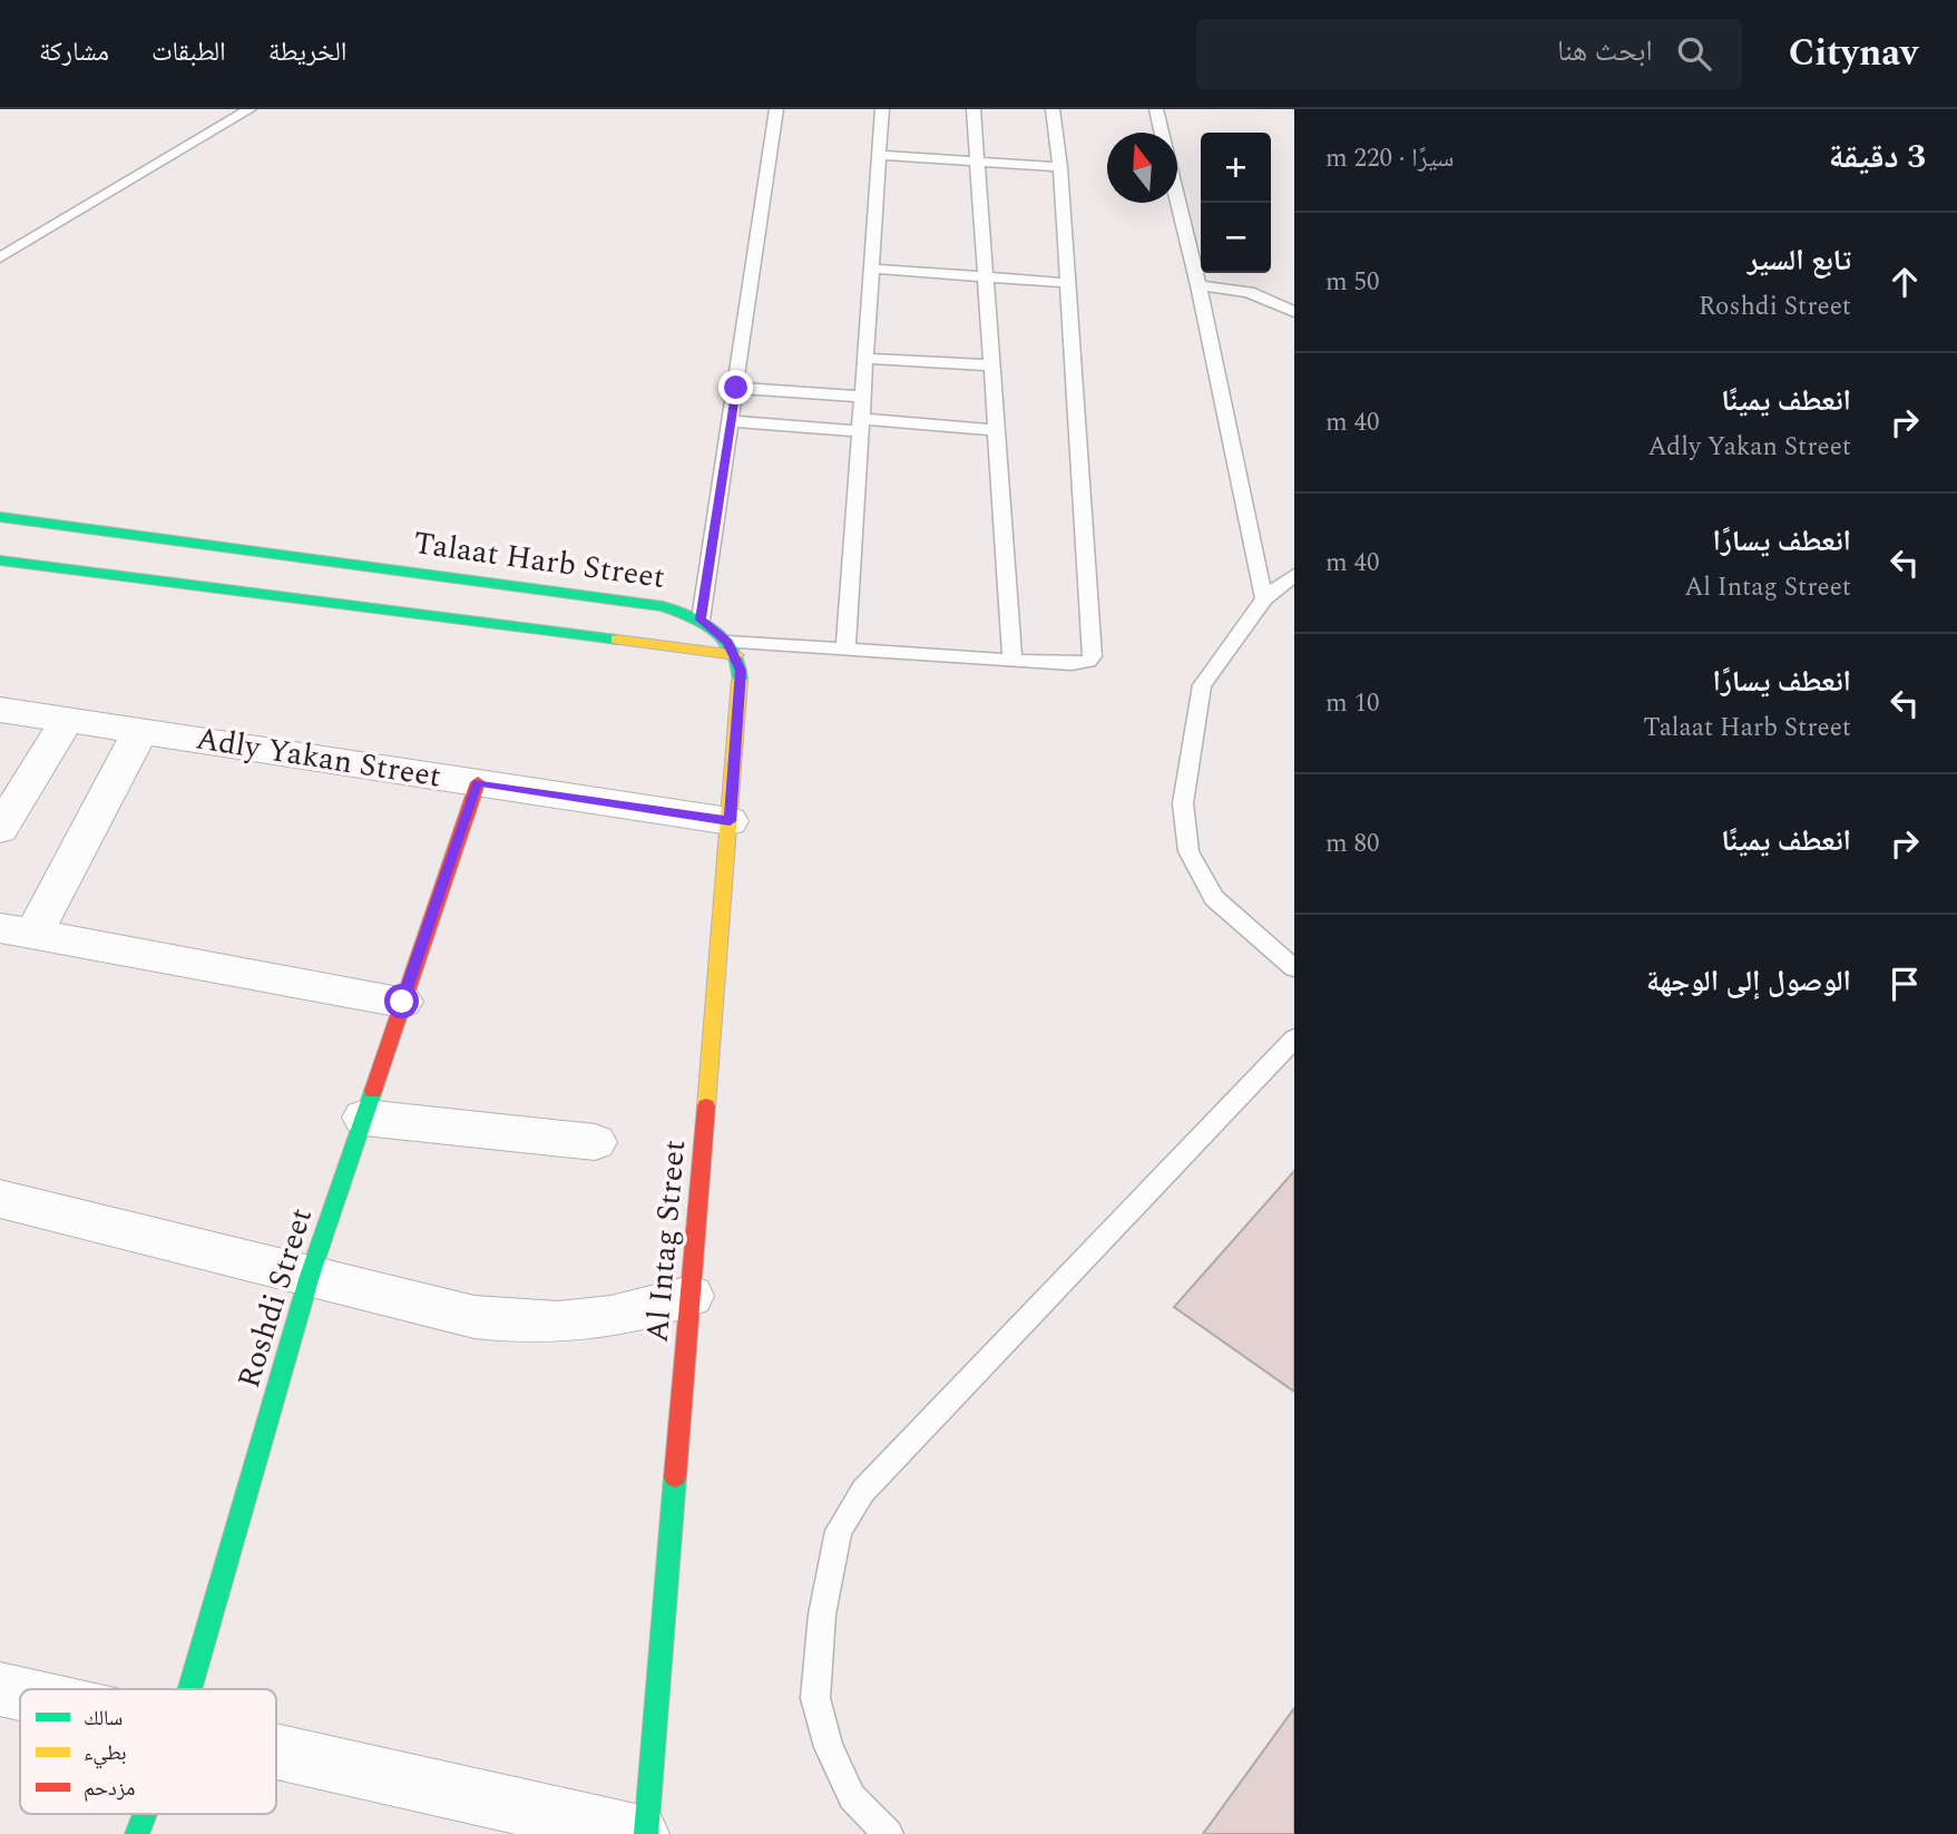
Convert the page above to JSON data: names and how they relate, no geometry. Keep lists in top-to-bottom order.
{
  "streets": {
    "street": [
      "Talaat Harb Street",
      "Adly Yakan Street",
      "Al Intag Street",
      "Roshdi Street"
    ]
  },
  "crossings": [
    ["Talaat Harb Street", "Al Intag Street"],
    ["Adly Yakan Street", "Al Intag Street"],
    ["Adly Yakan Street", "Roshdi Street"]
  ],
  "legend": ["سالك", "بطيء", "مزدحم"],
  "north": "top",
  "page": {
    "header": "Citynav",
    "search": "ابحث هنا",
    "nav": ["الخريطة", "الطبقات", "مشاركة"],
    "heading": ["3 دقيقة", "سيرًا · 220 m"],
    "map_buttons": ["+", "−"],
    "list": [
      ["تابع السير", "Roshdi Street", "50 m"],
      ["انعطف يمينًا", "Adly Yakan Street", "40 m"],
      ["انعطف يسارًا", "Al Intag Street", "40 m"],
      ["انعطف يسارًا", "Talaat Harb Street", "10 m"],
      ["انعطف يمينًا", "80 m"],
      "الوصول إلى الوجهة"
    ]
  }
}
